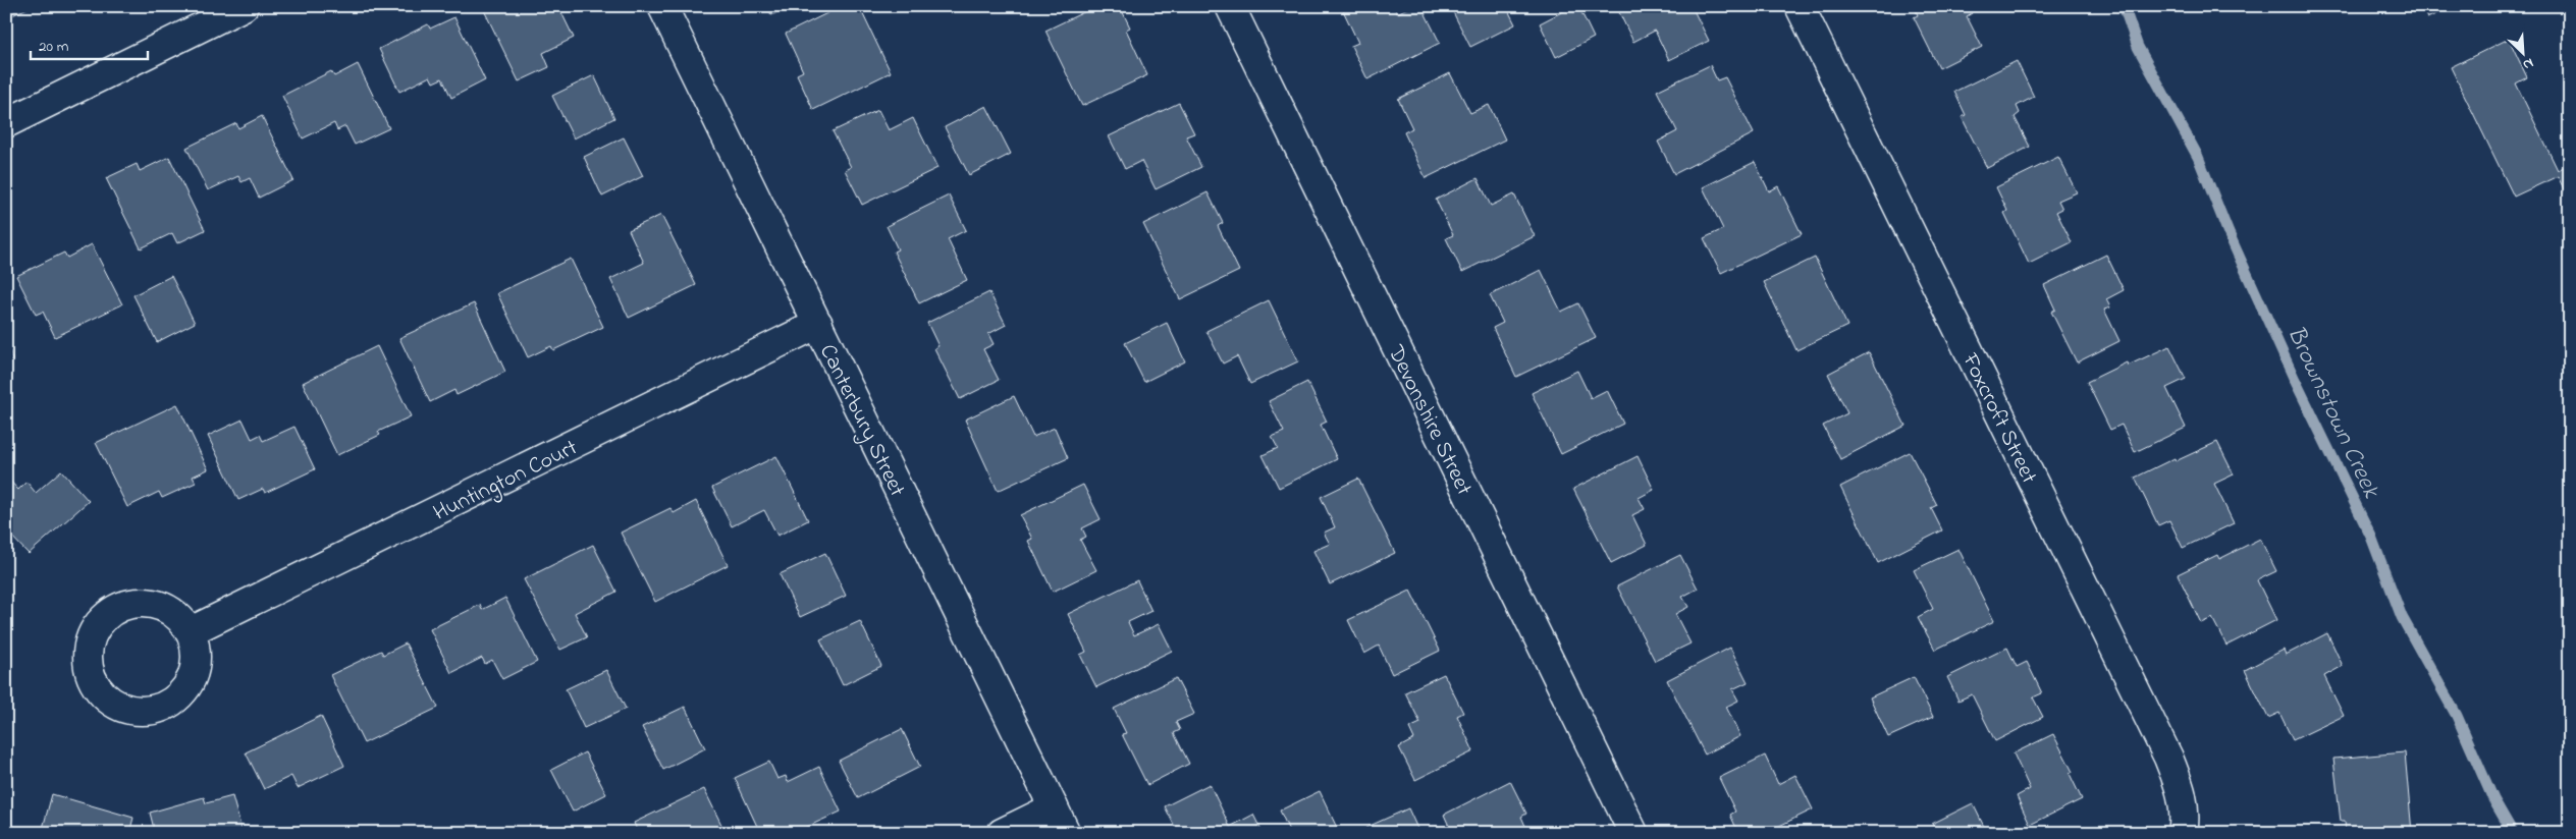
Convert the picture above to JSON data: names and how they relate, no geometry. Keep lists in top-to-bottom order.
{
  "streets": {
    "street": [
      "Foxcroft Street",
      "Canterbury Street",
      "Devonshire Street",
      "Huntington Court"
    ]
  },
  "crossings": [
    ["Canterbury Street", "Huntington Court"]
  ],
  "water": ["Brownstown Creek"],
  "scale_bar": "20 m",
  "north": "bottom right"
}
